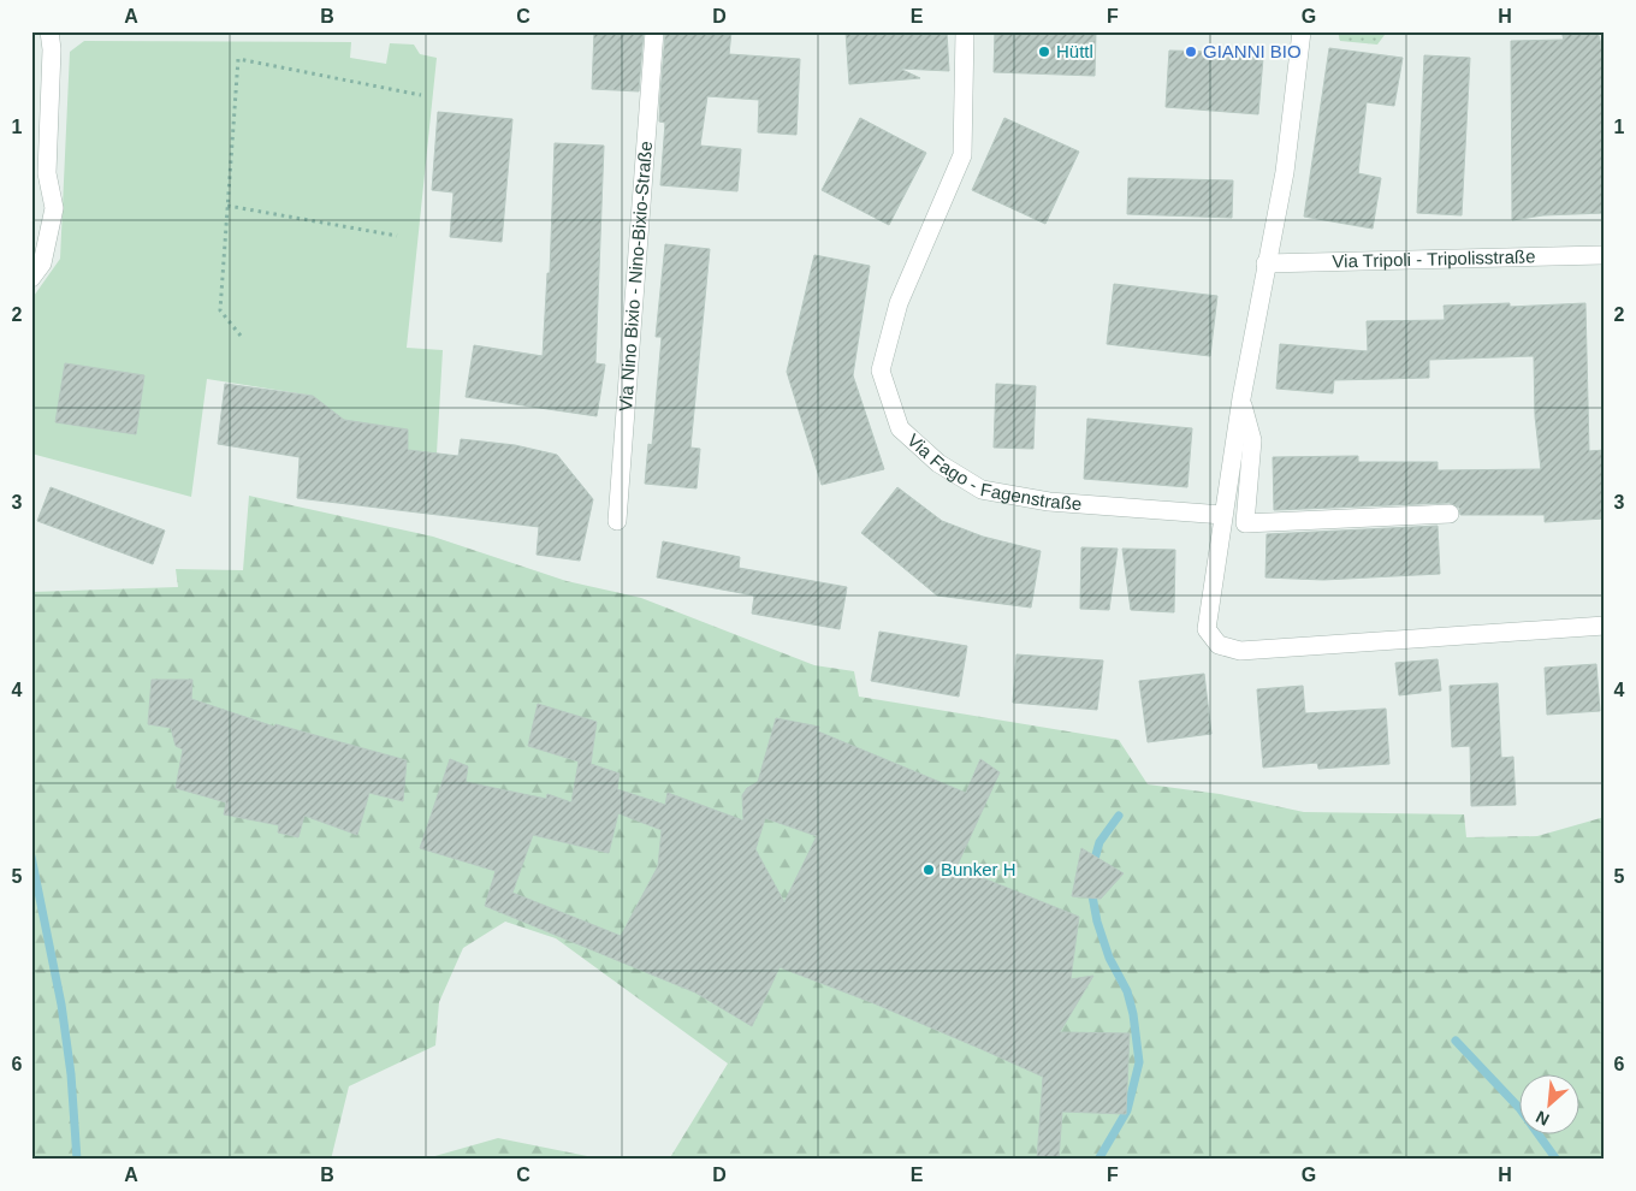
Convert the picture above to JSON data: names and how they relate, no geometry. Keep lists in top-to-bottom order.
{
  "streets": {
    "street": ["Via Tripoli - Tripolisstraße", "Via Nino Bixio - Nino-Bixio-Straße", "Via Fago - Fagenstraße"]
  },
  "places": ["Hüttl", "GIANNI BIO", "Bunker H"],
  "north": "bottom left",
  "grid": {
    "columns": [
      "A",
      "B",
      "C",
      "D",
      "E",
      "F",
      "G",
      "H"
    ],
    "rows": [
      "1",
      "2",
      "3",
      "4",
      "5",
      "6"
    ]
  }
}
